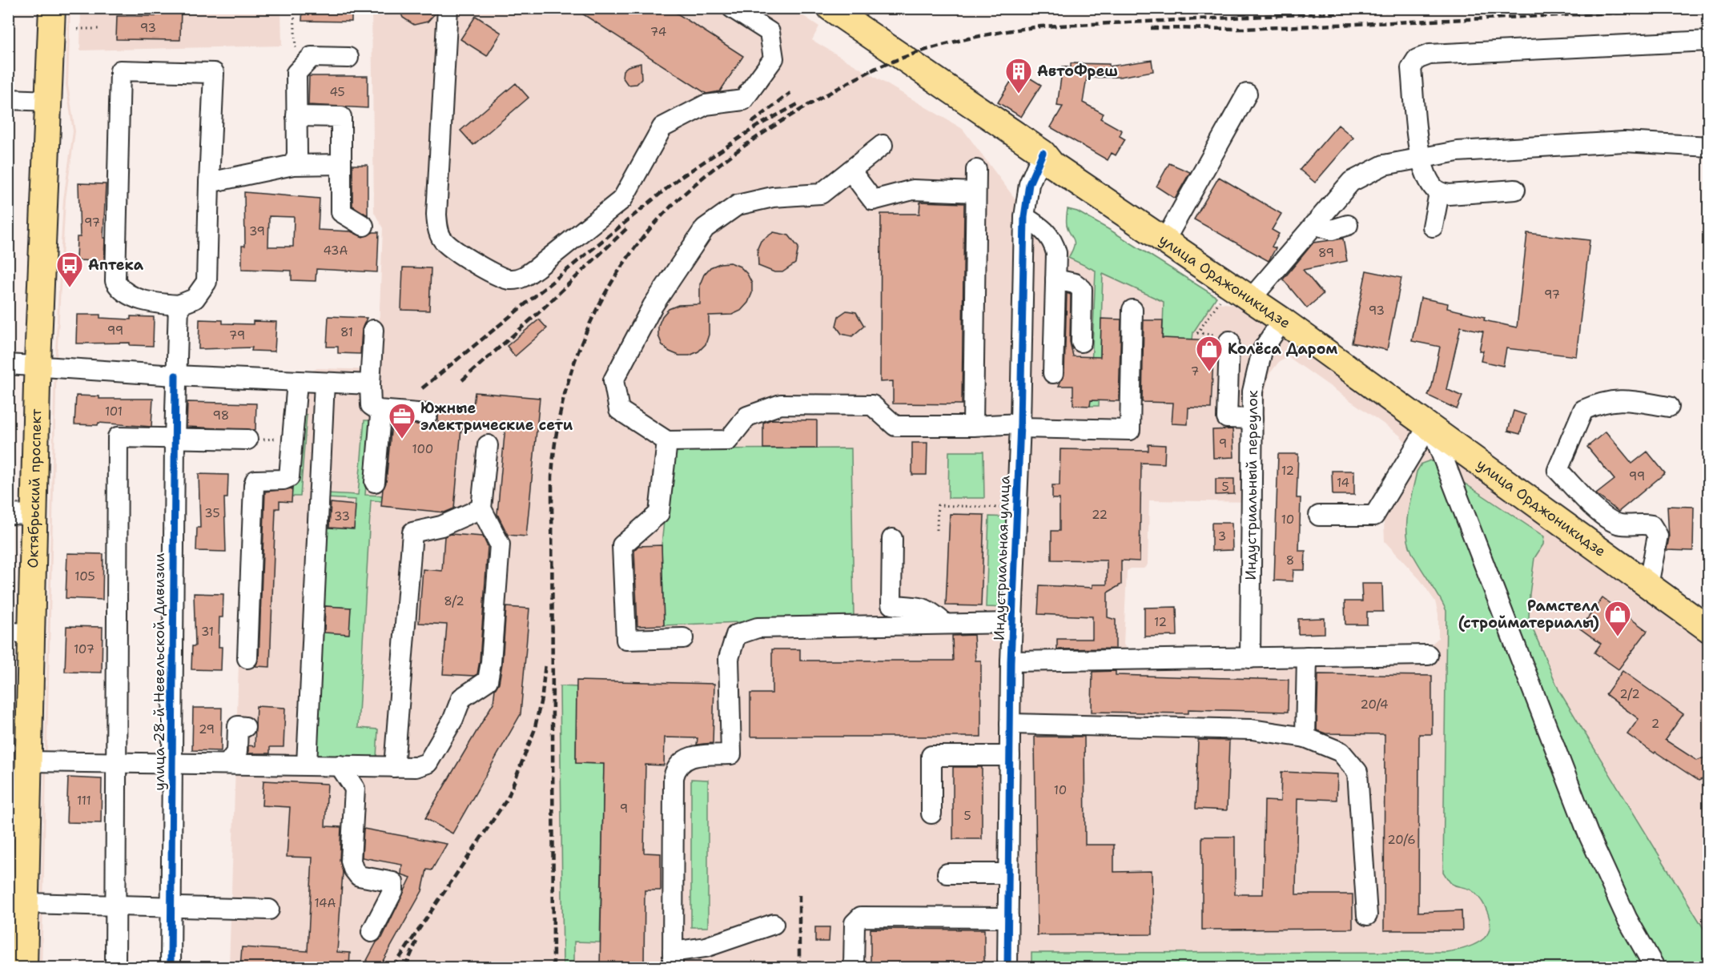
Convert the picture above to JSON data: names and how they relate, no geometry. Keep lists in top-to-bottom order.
{
  "streets": {
    "main road": ["улица Орджоникидзе", "Октябрьский проспект"],
    "street": ["Индустриальный переулок", "Индустриальная улица", "улица 28-й Невельской Дивизии"]
  },
  "crossings": [
    ["улица Орджоникидзе", "Индустриальный переулок"],
    ["улица Орджоникидзе", "Индустриальная улица"]
  ],
  "places": {
    "building": ["АвтоФреш"],
    "bus stop": ["Аптека"],
    "shop": ["Колёса Даром", "Рамстелл (стройматериалы)"],
    "office": ["Южные электрические сети"]
  },
  "house_numbers": [
    "93",
    "74",
    "45",
    "97",
    "39",
    "43А",
    "89",
    "97",
    "93",
    "99",
    "81",
    "79",
    "7",
    "101",
    "98",
    "9",
    "100",
    "12",
    "99",
    "14",
    "5",
    "35",
    "22",
    "33",
    "10",
    "3",
    "8",
    "105",
    "8/2",
    "12",
    "31",
    "107",
    "2/2",
    "20/4",
    "2",
    "29",
    "10",
    "111",
    "9",
    "5",
    "20/6",
    "14А"
  ]
}
